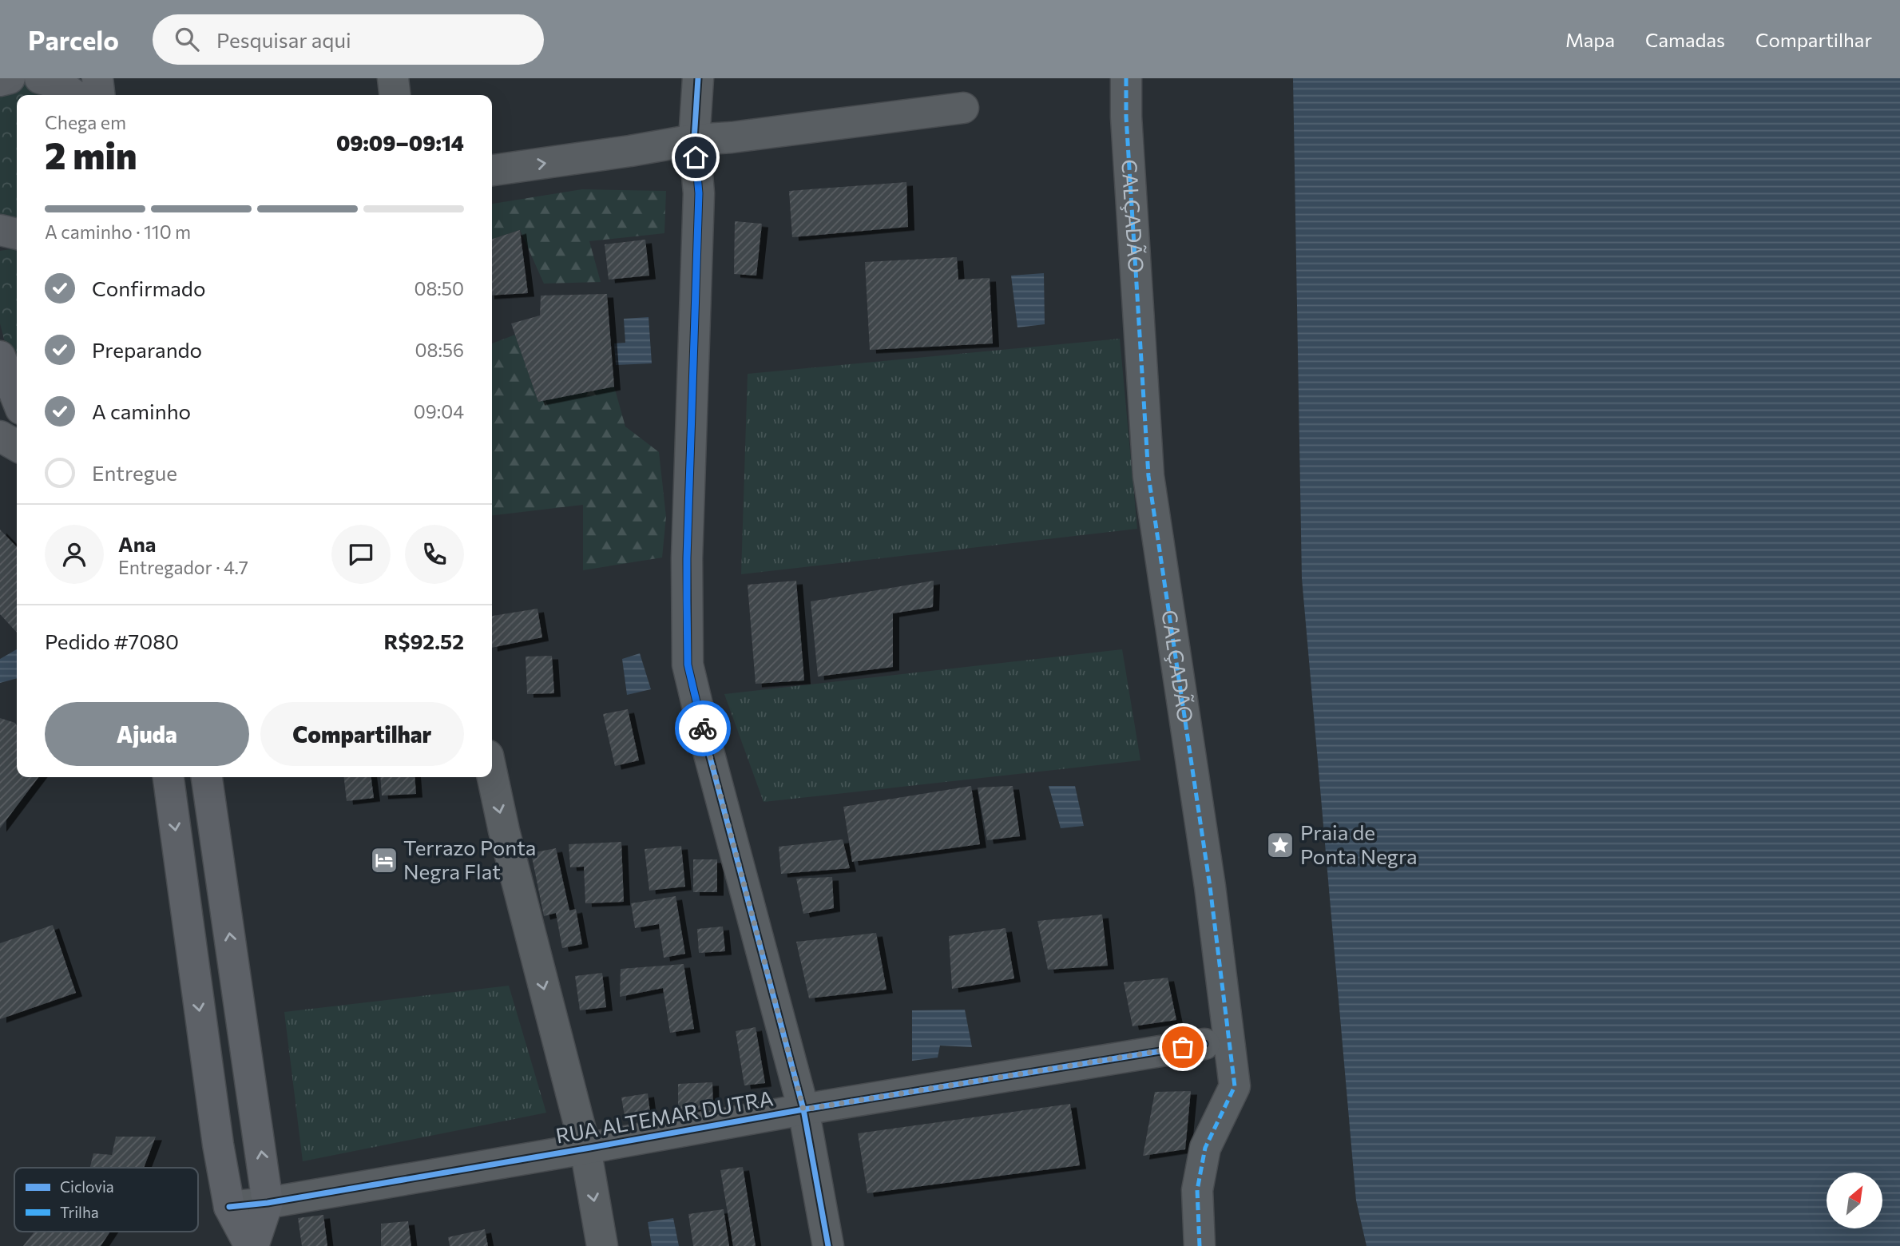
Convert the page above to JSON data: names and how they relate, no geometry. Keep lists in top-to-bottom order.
{
  "streets": {
    "street": ["CALÇADÃO", "RUA ALTEMAR DUTRA"]
  },
  "places": {
    "place": ["Praia de Ponta Negra"],
    "hotel": ["Terrazo Ponta Negra Flat"]
  },
  "legend": ["Ciclovia", "Trilha"],
  "north": "top right",
  "page": {
    "header": "Parcelo",
    "search": "Pesquisar aqui",
    "nav": ["Mapa", "Camadas", "Compartilhar"],
    "heading": ["2 min", "Chega em", "09:09–09:14"],
    "panel": [
      "Ana",
      "Entregador · 4.7",
      "Pedido #7080",
      "R$92.52"
    ],
    "bar": "A caminho · 110 m",
    "list": [
      ["Confirmado", "08:50"],
      ["Preparando", "08:56"],
      ["A caminho", "09:04"],
      "Entregue"
    ],
    "buttons": ["Ajuda", "Compartilhar"]
  }
}
